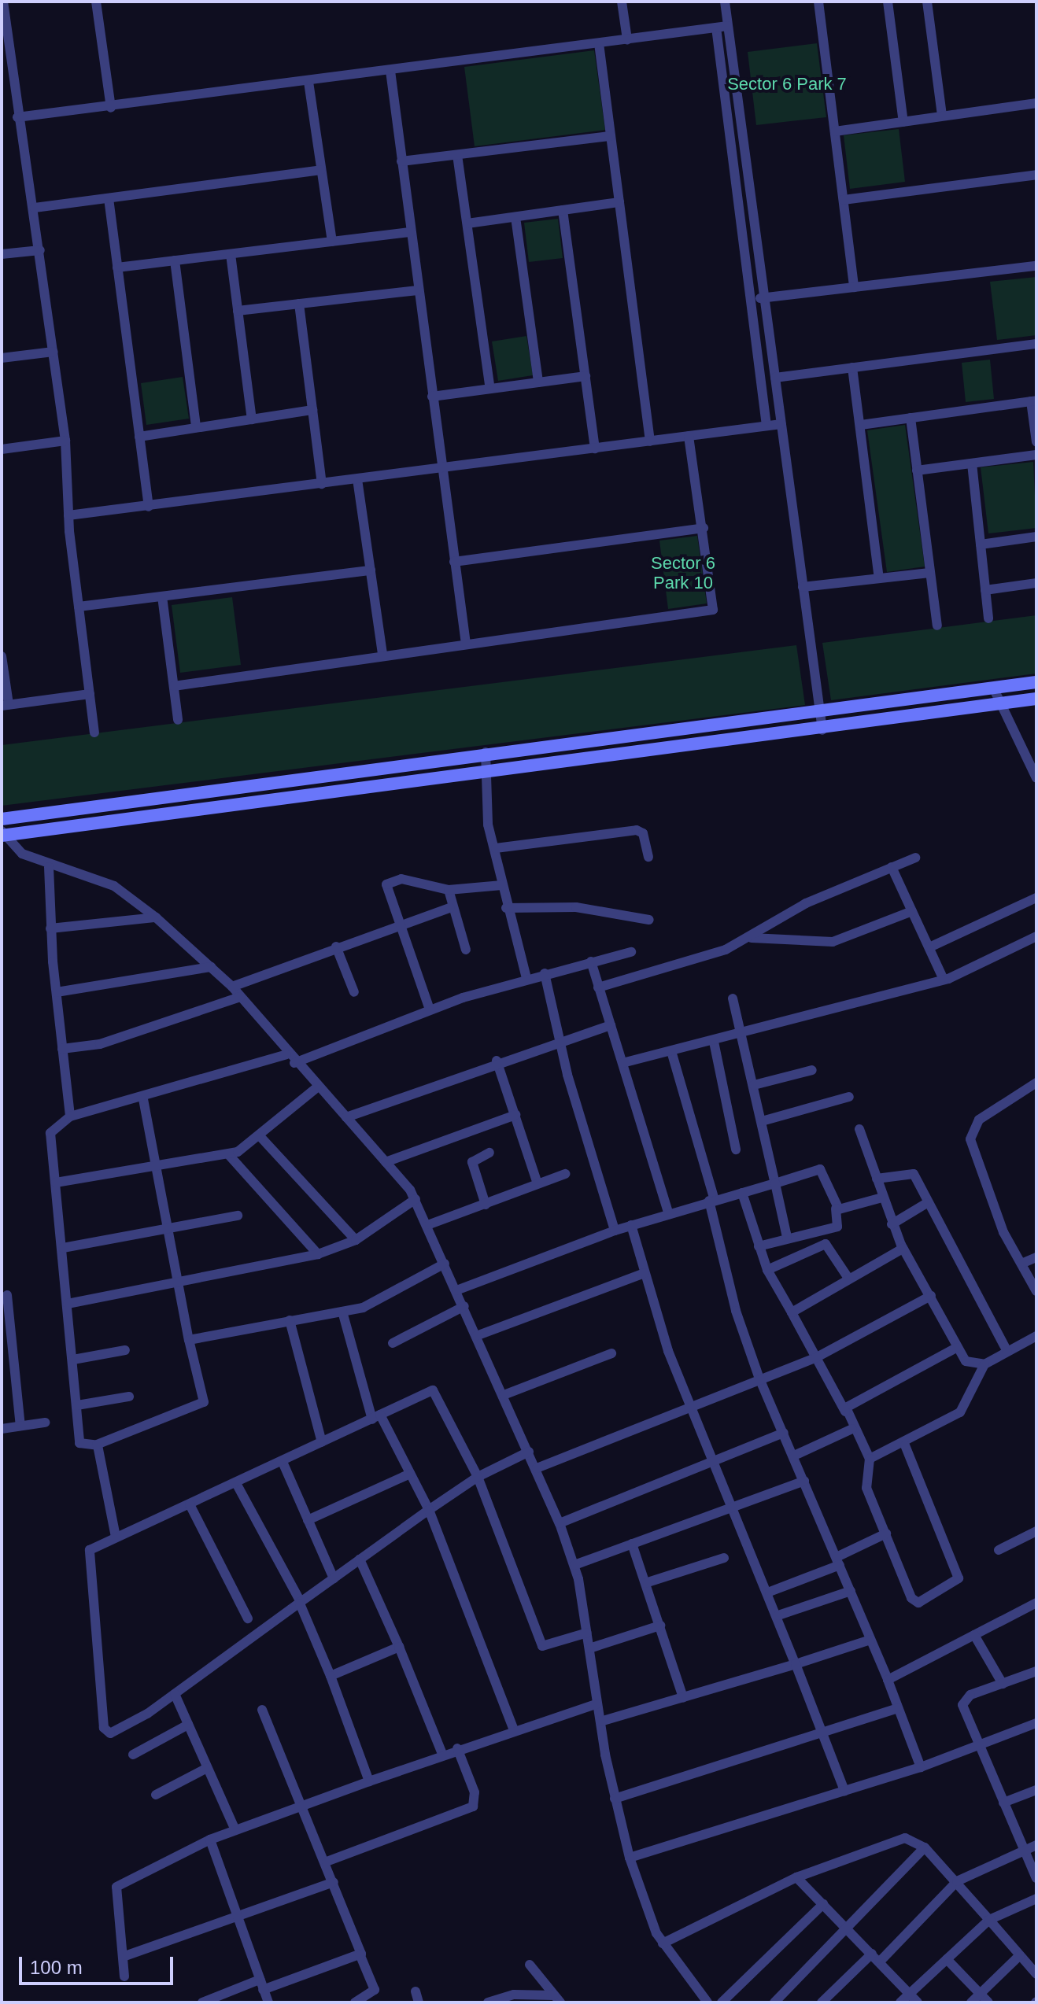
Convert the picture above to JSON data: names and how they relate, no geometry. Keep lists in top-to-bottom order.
{
  "parks": ["Sector 6 Park 7", "Sector 6 Park 10"],
  "scale_bar": "100 m"
}
